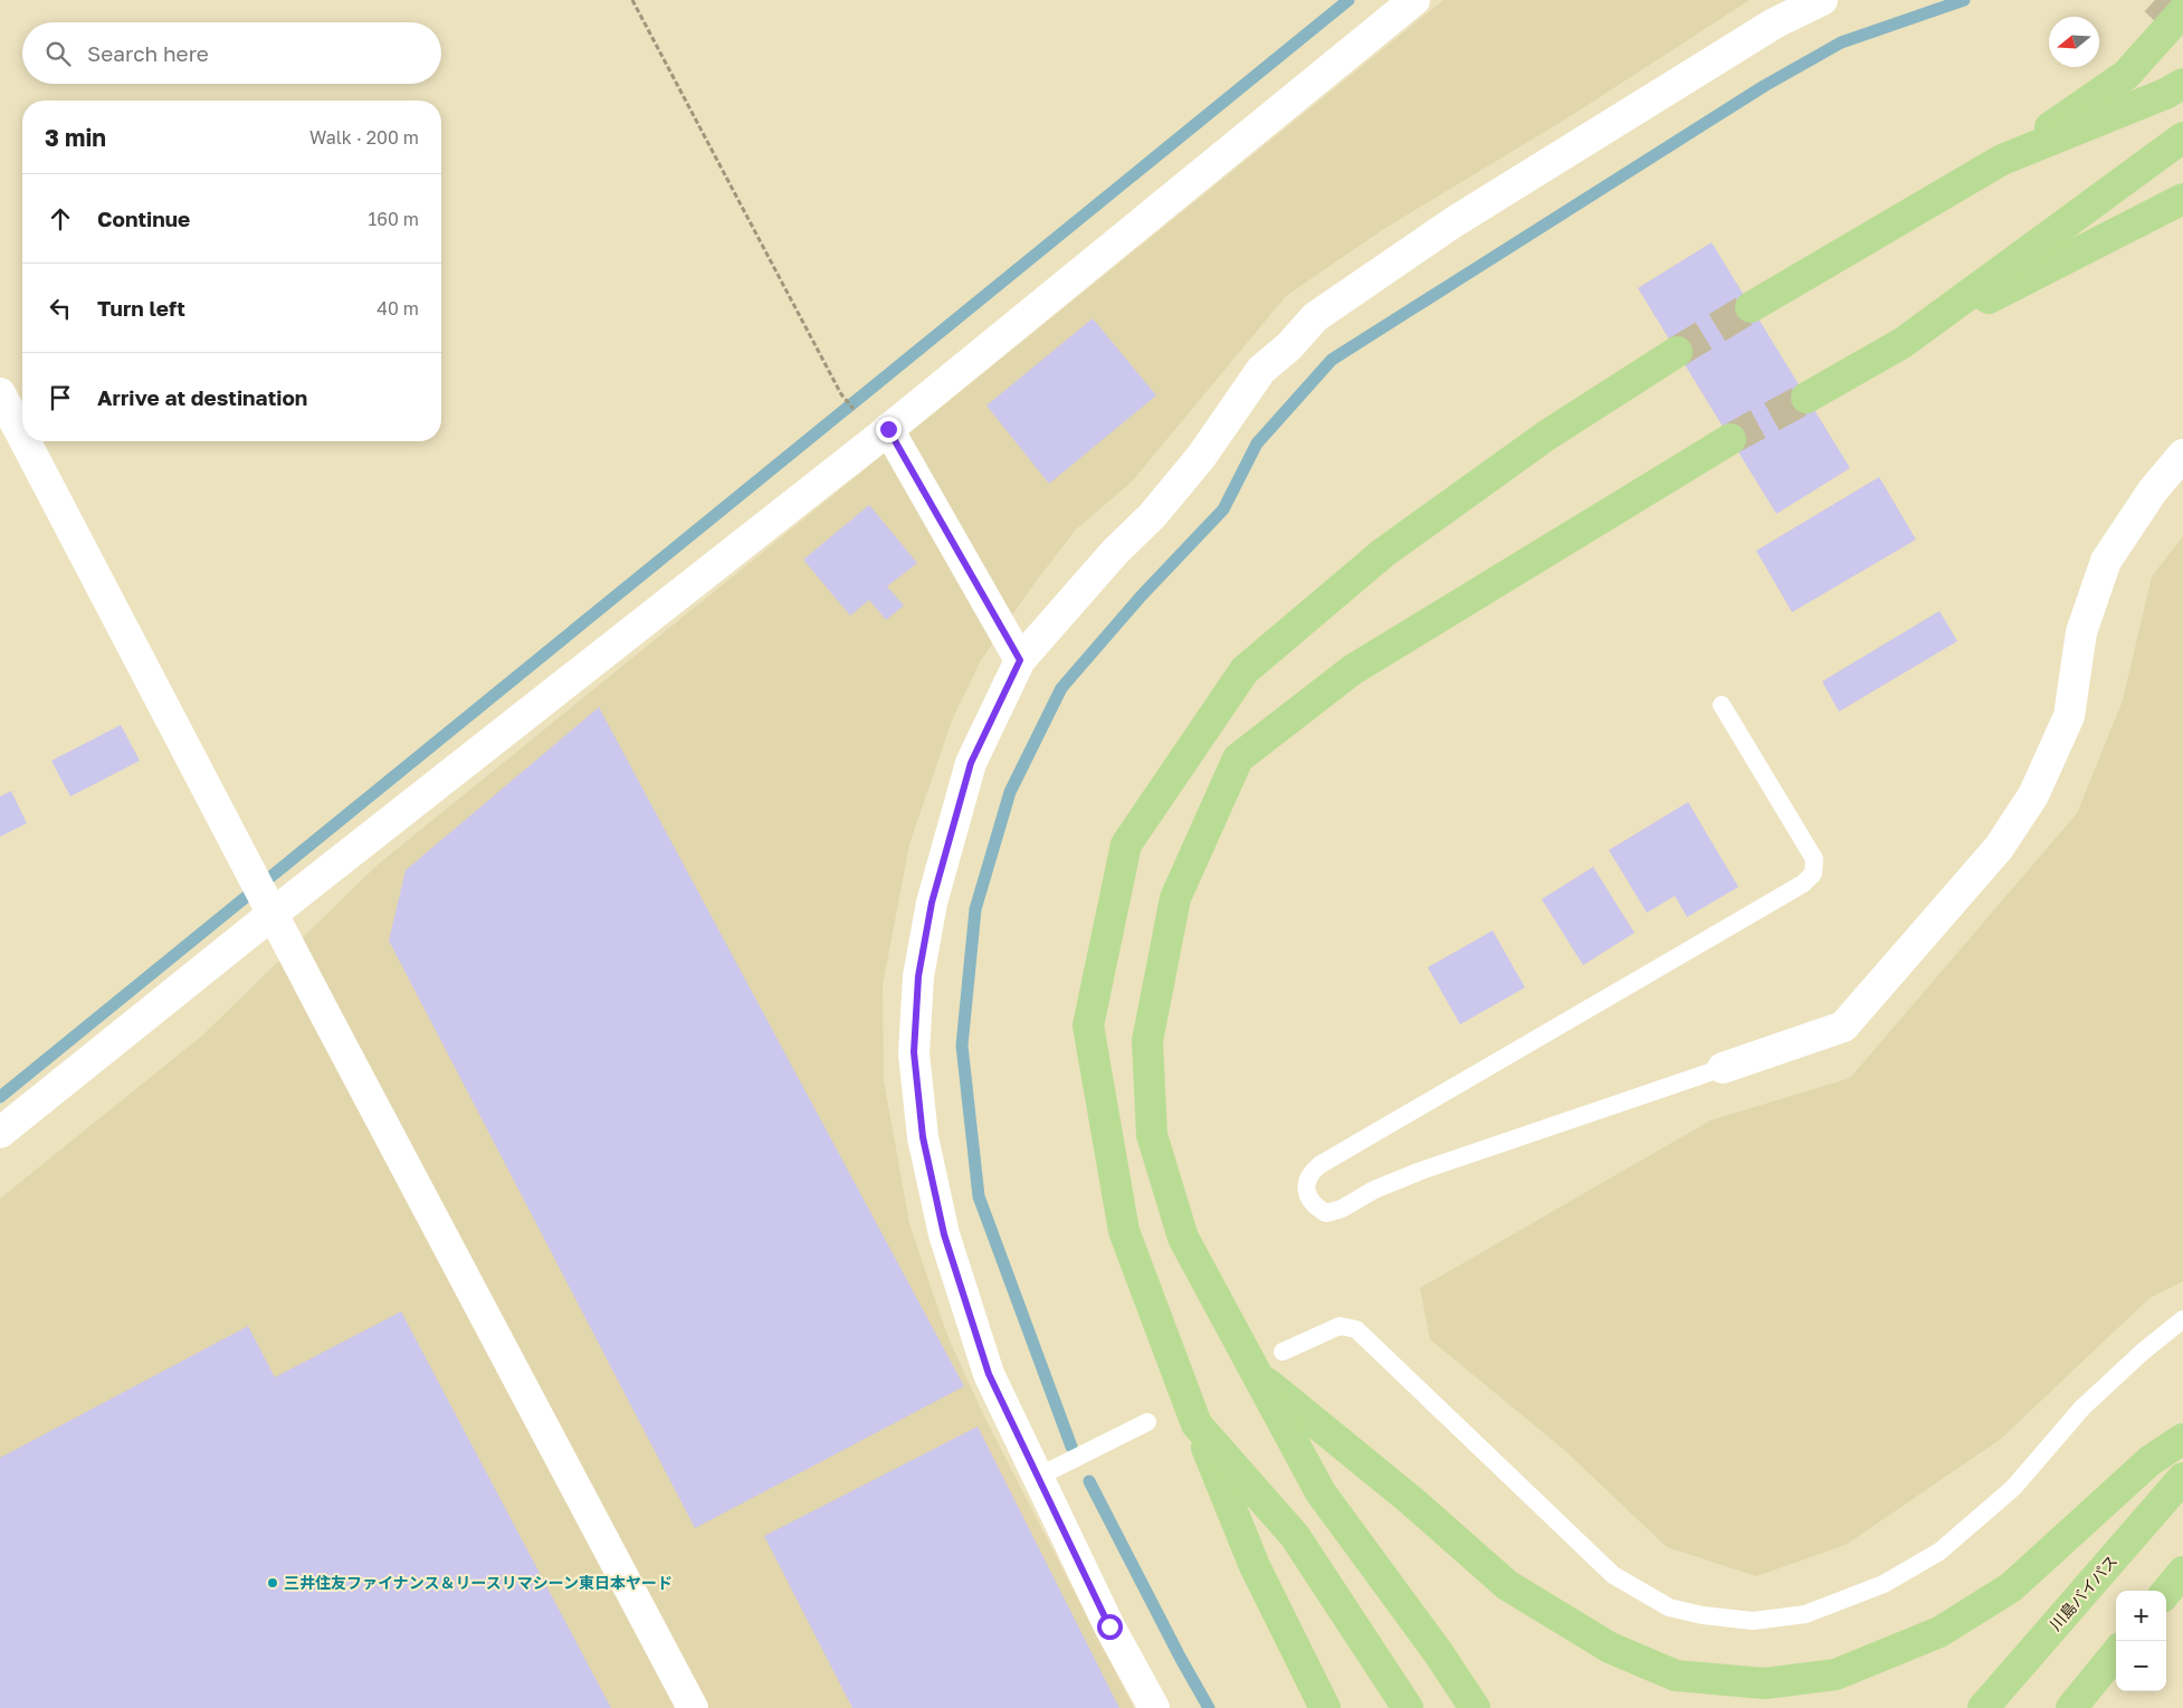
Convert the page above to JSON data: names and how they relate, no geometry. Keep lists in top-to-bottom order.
{
  "streets": {
    "highway": ["川島バイパス"]
  },
  "places": ["三井住友ファイナンス＆リースリマシーン東日本ヤード"],
  "north": "left",
  "page": {
    "search": "Search here",
    "heading": ["3 min", "Walk · 200 m"],
    "list": [
      ["Continue", "160 m"],
      ["Turn left", "40 m"],
      "Arrive at destination"
    ],
    "map_buttons": ["+", "−"]
  }
}
